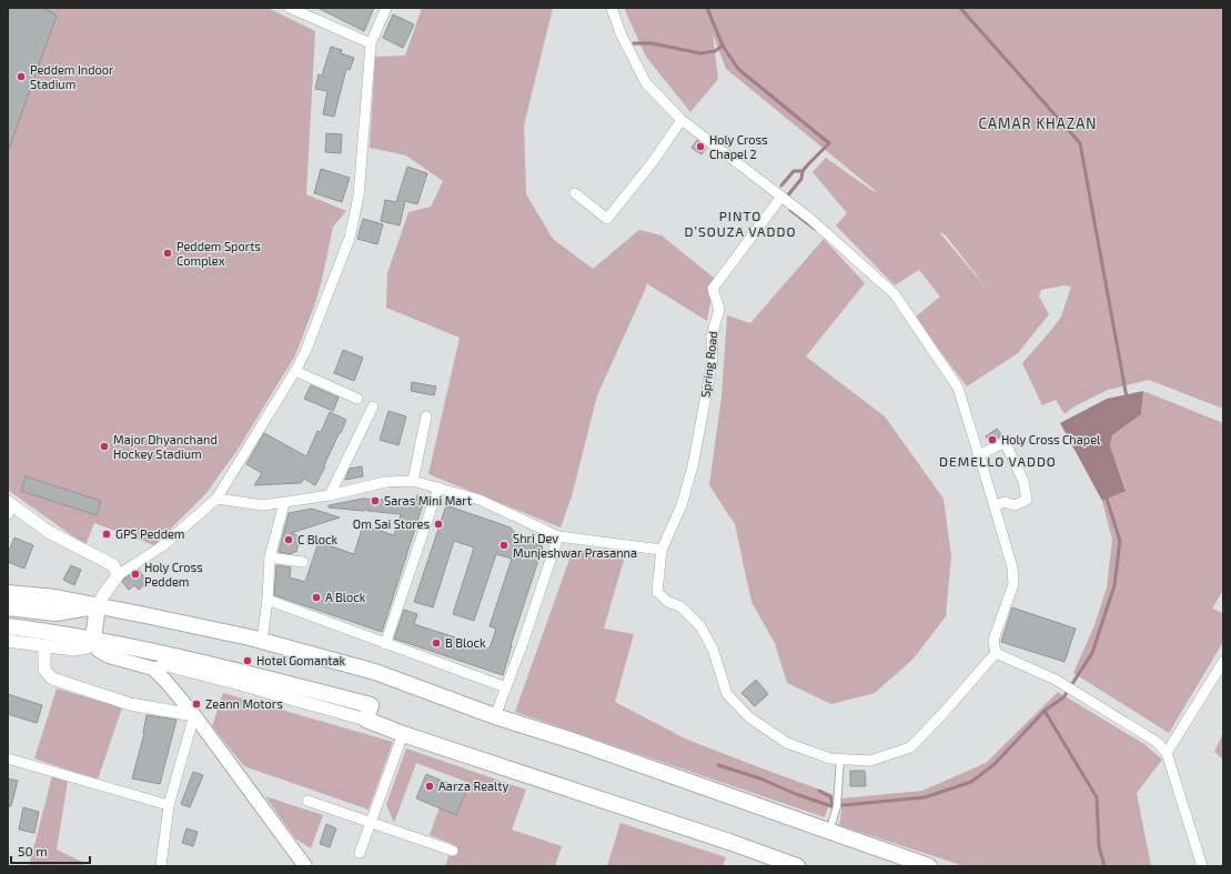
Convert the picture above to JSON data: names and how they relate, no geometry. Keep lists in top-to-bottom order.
{
  "streets": {
    "street": ["Spring Road"]
  },
  "districts": ["CAMAR KHAZAN", "PINTO D’SOUZA VADDO", "DEMELLO VADDO"],
  "places": [
    "Peddem Indoor Stadium",
    "Holy Cross Chapel 2",
    "Peddem Sports Complex",
    "Holy Cross Chapel",
    "Major Dhyanchand Hockey Stadium",
    "Saras Mini Mart",
    "Om Sai Stores",
    "GPS Peddem",
    "C Block",
    "Shri Dev Munjeshwar Prasanna",
    "Holy Cross Peddem",
    "A Block",
    "B Block",
    "Hotel Gomantak",
    "Zeann Motors",
    "Aarza Realty"
  ],
  "scale_bar": "50 m"
}
